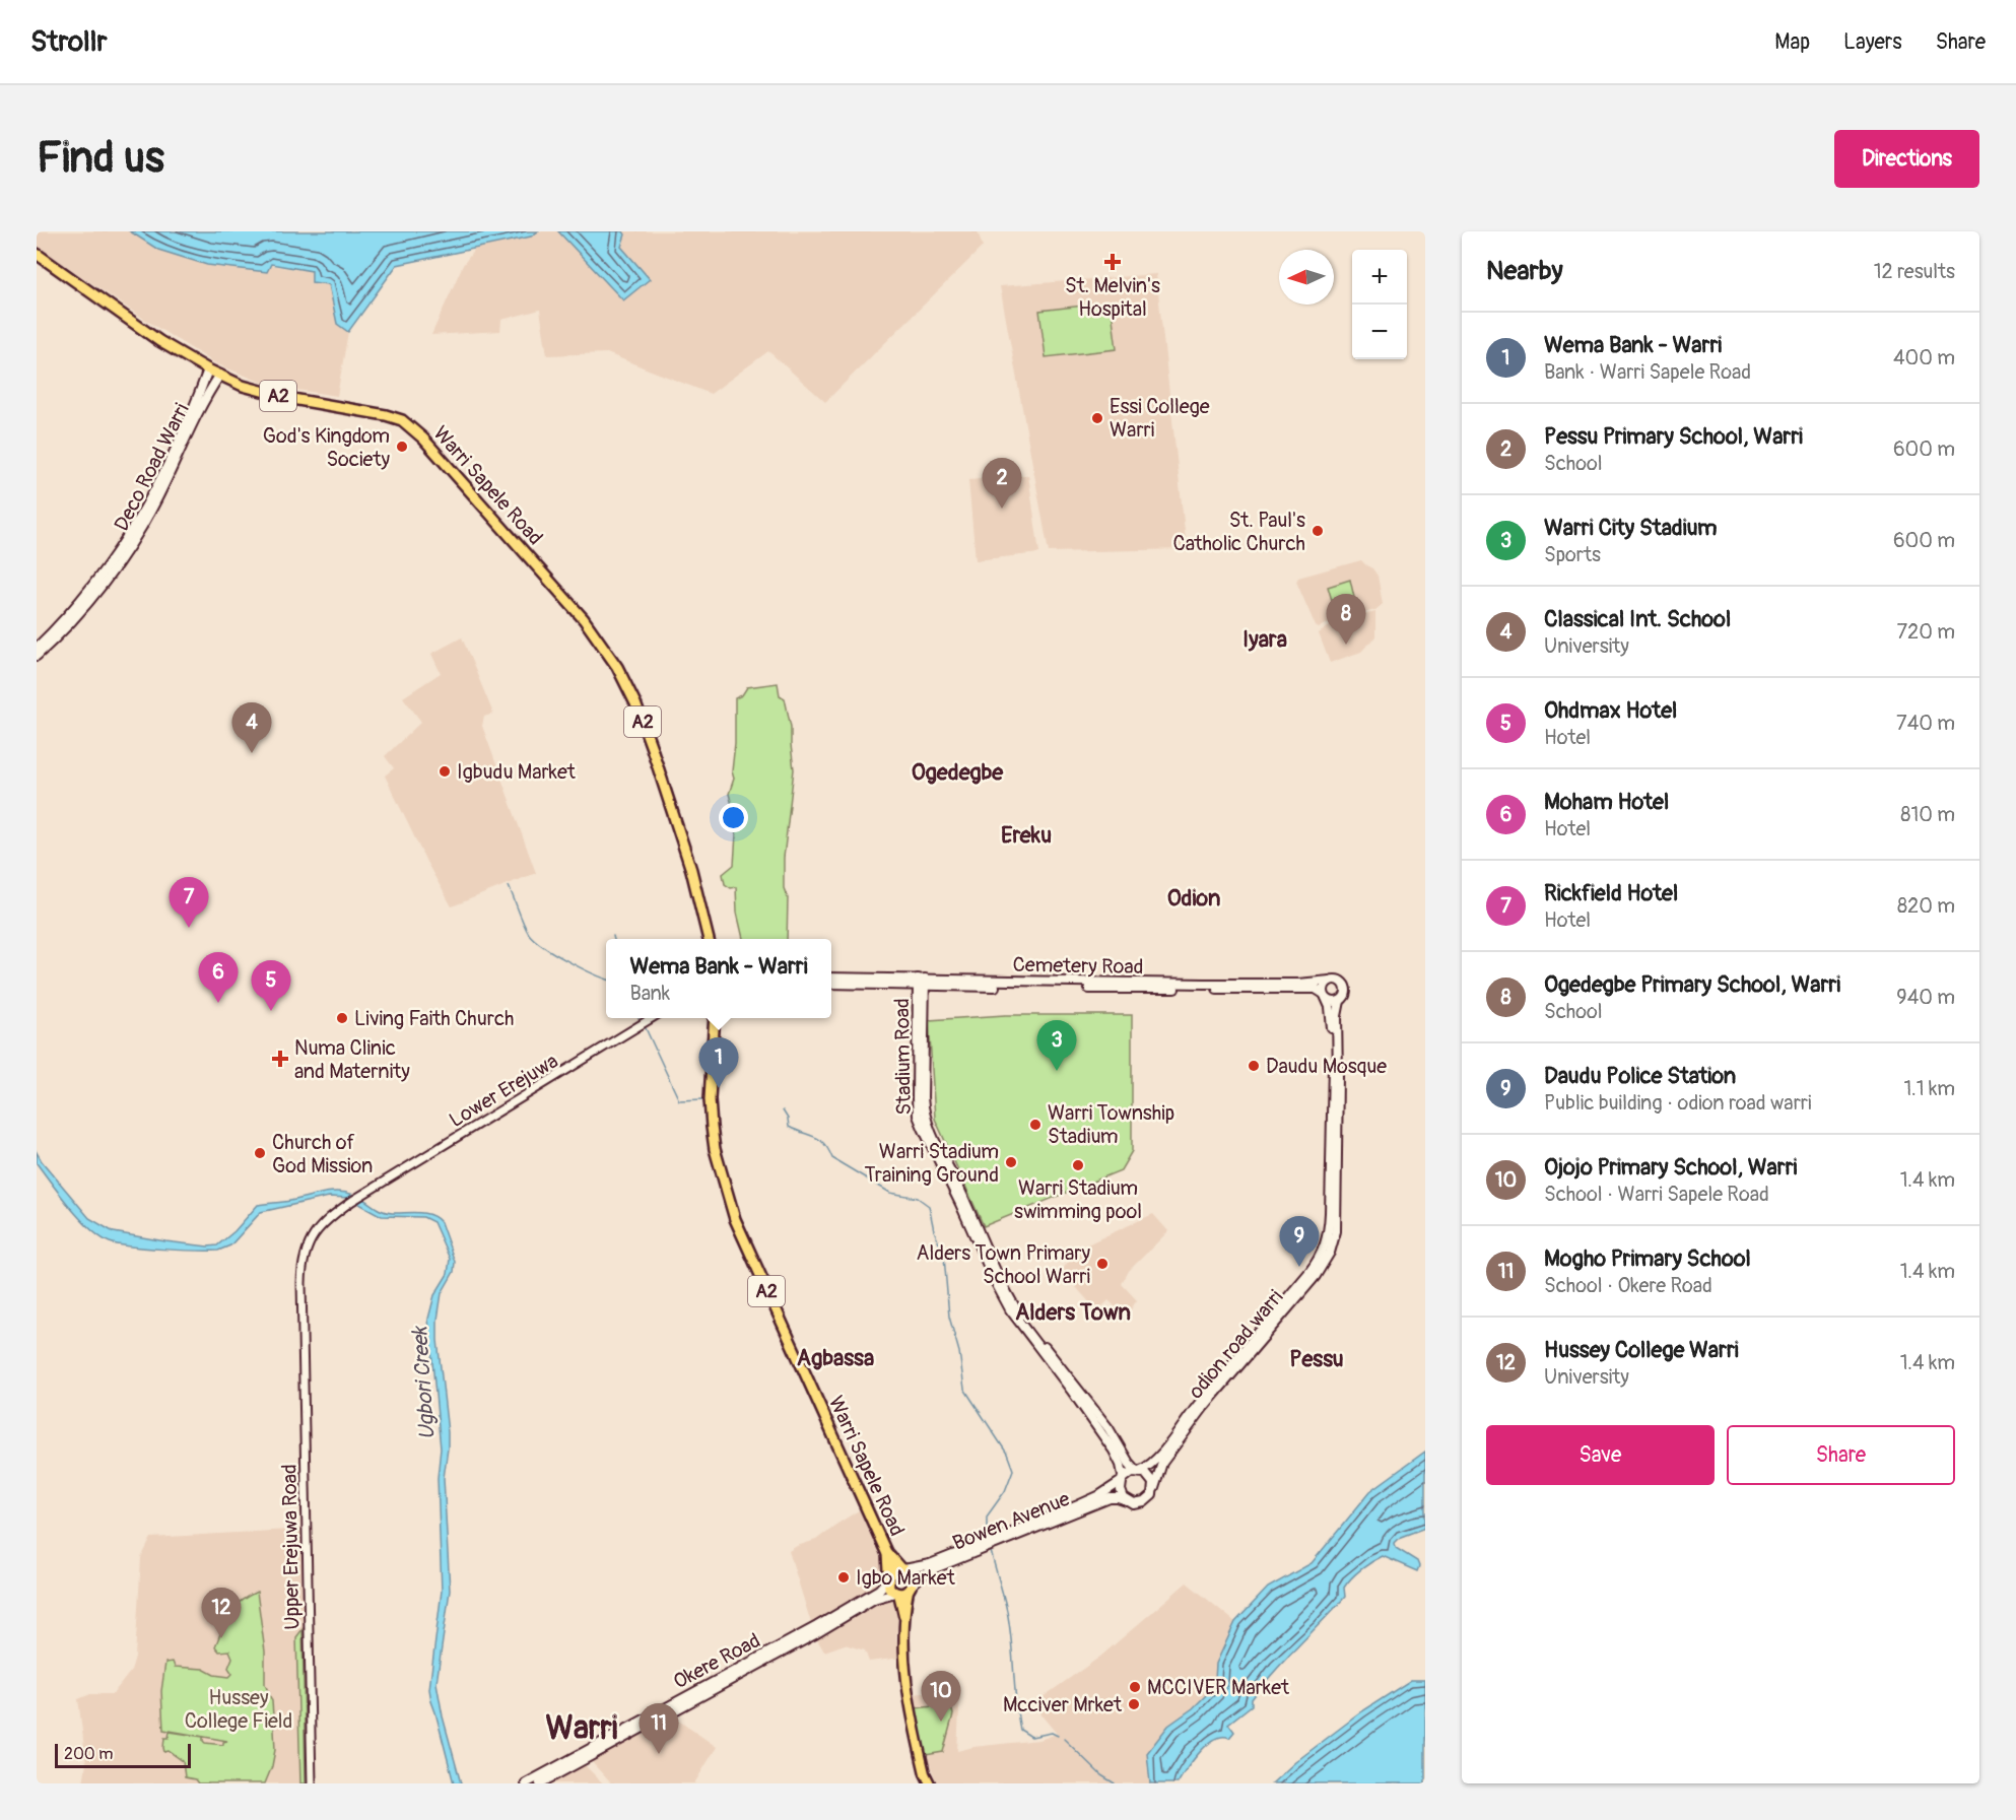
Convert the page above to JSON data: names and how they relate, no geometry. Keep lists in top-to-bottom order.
{
  "streets": {
    "highway": ["A2", "Warri Sapele Road"],
    "main road": [
      "Deco Road Warri",
      "Cemetery Road",
      "Stadium Road",
      "odion road warri",
      "Bowen Avenue",
      "Okere Road"
    ],
    "street": ["Lower Erejuwa", "Upper Erejuwa Road"]
  },
  "crossings": [
    ["Deco Road Warri", "Warri Sapele Road"],
    ["Warri Sapele Road", "Bowen Avenue"],
    ["Warri Sapele Road", "Okere Road"],
    ["Cemetery Road", "Stadium Road"],
    ["Cemetery Road", "odion road warri"],
    ["Stadium Road", "odion road warri"],
    ["Stadium Road", "Bowen Avenue"],
    ["Lower Erejuwa", "Upper Erejuwa Road"],
    ["odion road warri", "Bowen Avenue"],
    ["Bowen Avenue", "Okere Road"]
  ],
  "districts": [
    "Iyara",
    "Ogedegbe",
    "Ereku",
    "Odion",
    "Alders Town",
    "Agbassa",
    "Pessu",
    "Warri"
  ],
  "water": ["Ugbori Creek"],
  "parks": ["Hussey College Field"],
  "places": {
    "health": ["St. Melvin's Hospital", "Numa Clinic and Maternity"],
    "other": [
      "Essi College Warri",
      "God's Kingdom Society",
      "St. Paul's Catholic Church",
      "Igbudu Market",
      "Living Faith Church",
      "Daudu Mosque",
      "Warri Township Stadium",
      "Church of God Mission",
      "Warri Stadium Training Ground",
      "Warri Stadium swimming pool",
      "Alders Town Primary School Warri",
      "Igbo Market",
      "MCCIVER Market",
      "Mcciver Mrket"
    ]
  },
  "scale_bar": "200 m",
  "north": "left",
  "page": {
    "header": "Strollr",
    "nav": ["Map", "Layers", "Share"],
    "buttons": [
      "Directions",
      ["Save", "Share"]
    ],
    "title": "Find us",
    "heading": ["Nearby", "12 results"],
    "map_buttons": ["+", "−"],
    "list": [
      {
        "mark": "1",
        "name": "Wema Bank - Warri",
        "note": "Bank · Warri Sapele Road",
        "value": "400 m"
      },
      {
        "mark": "2",
        "name": "Pessu Primary School, Warri",
        "note": "School",
        "value": "600 m"
      },
      {
        "mark": "3",
        "name": "Warri City Stadium",
        "note": "Sports",
        "value": "600 m"
      },
      {
        "mark": "4",
        "name": "Classical Int. School",
        "note": "University",
        "value": "720 m"
      },
      {
        "mark": "5",
        "name": "Ohdmax Hotel",
        "note": "Hotel",
        "value": "740 m"
      },
      {
        "mark": "6",
        "name": "Moham Hotel",
        "note": "Hotel",
        "value": "810 m"
      },
      {
        "mark": "7",
        "name": "Rickfield Hotel",
        "note": "Hotel",
        "value": "820 m"
      },
      {
        "mark": "8",
        "name": "Ogedegbe Primary School, Warri",
        "note": "School",
        "value": "940 m"
      },
      {
        "mark": "9",
        "name": "Daudu Police Station",
        "note": "Public building · odion road warri",
        "value": "1.1 km"
      },
      {
        "mark": "10",
        "name": "Ojojo Primary School, Warri",
        "note": "School · Warri Sapele Road",
        "value": "1.4 km"
      },
      {
        "mark": "11",
        "name": "Mogho Primary School",
        "note": "School · Okere Road",
        "value": "1.4 km"
      },
      {
        "mark": "12",
        "name": "Hussey College Warri",
        "note": "University",
        "value": "1.4 km"
      }
    ],
    "pins": [
      "2",
      "8",
      "4",
      "7",
      "6",
      "5",
      "3",
      "1",
      "9",
      "12",
      "10",
      "11"
    ],
    "popup": ["Wema Bank - Warri", "Bank"],
    "scale": "200 m"
  }
}
